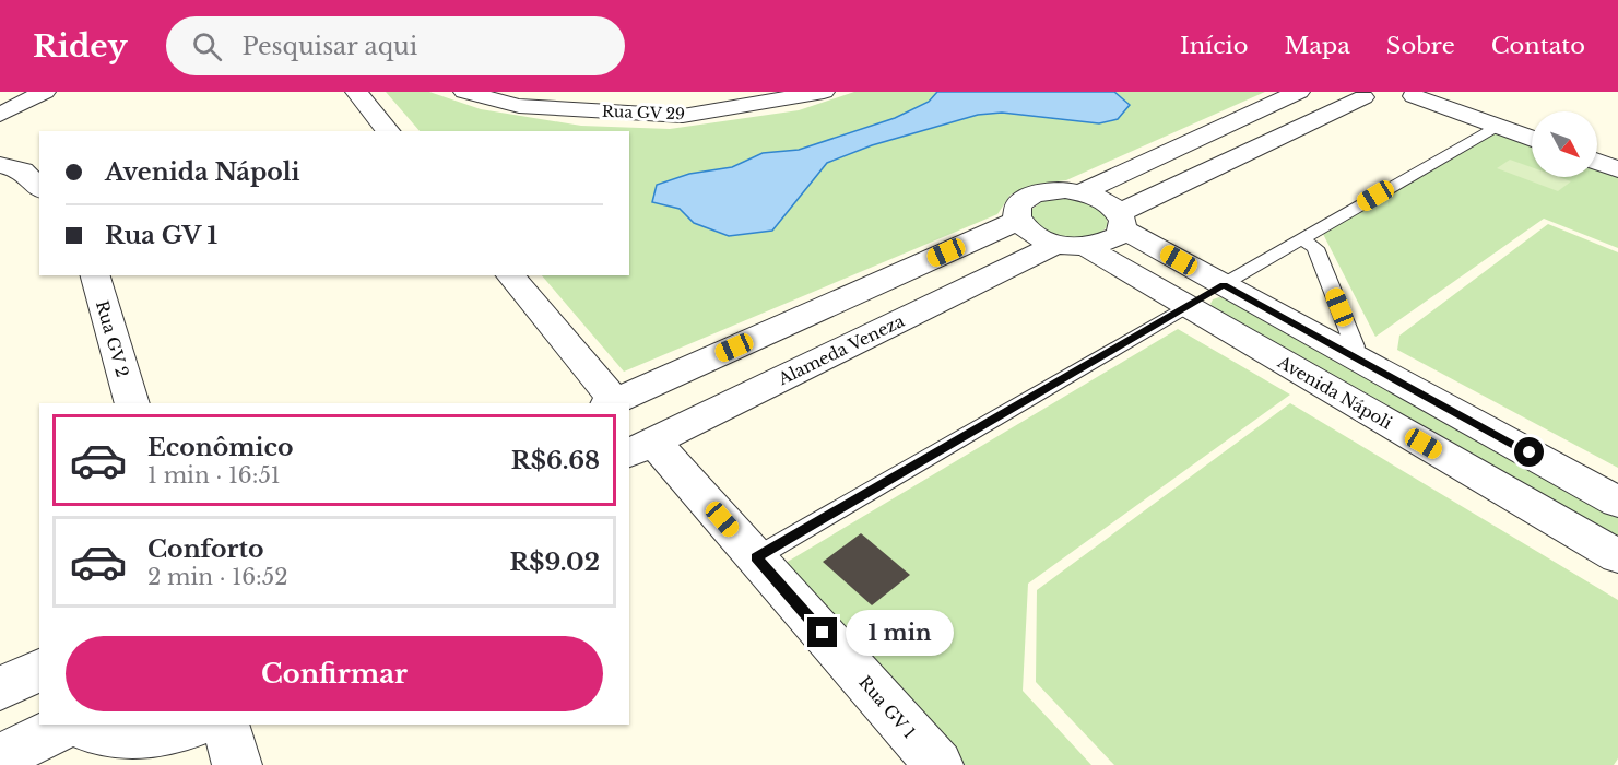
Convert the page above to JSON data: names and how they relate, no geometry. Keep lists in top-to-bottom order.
{
  "streets": {
    "street": [
      "Rua GV 29",
      "Rua GV 2",
      "Alameda Veneza",
      "Avenida Nápoli",
      "Rua GV 1"
    ]
  },
  "crossings": [
    ["Alameda Veneza", "Avenida Nápoli"],
    ["Alameda Veneza", "Rua GV 1"]
  ],
  "north": "bottom right",
  "page": {
    "header": "Ridey",
    "search": "Pesquisar aqui",
    "nav": [
      "Início",
      "Mapa",
      "Sobre",
      "Contato"
    ],
    "banner": ["Avenida Nápoli", "Rua GV 1"],
    "list": [
      {
        "name": "Econômico",
        "note": "1 min · 16:51",
        "value": "R$6.68"
      },
      {
        "name": "Conforto",
        "note": "2 min · 16:52",
        "value": "R$9.02"
      }
    ],
    "bubble": "1 min",
    "buttons": "Confirmar"
  }
}
